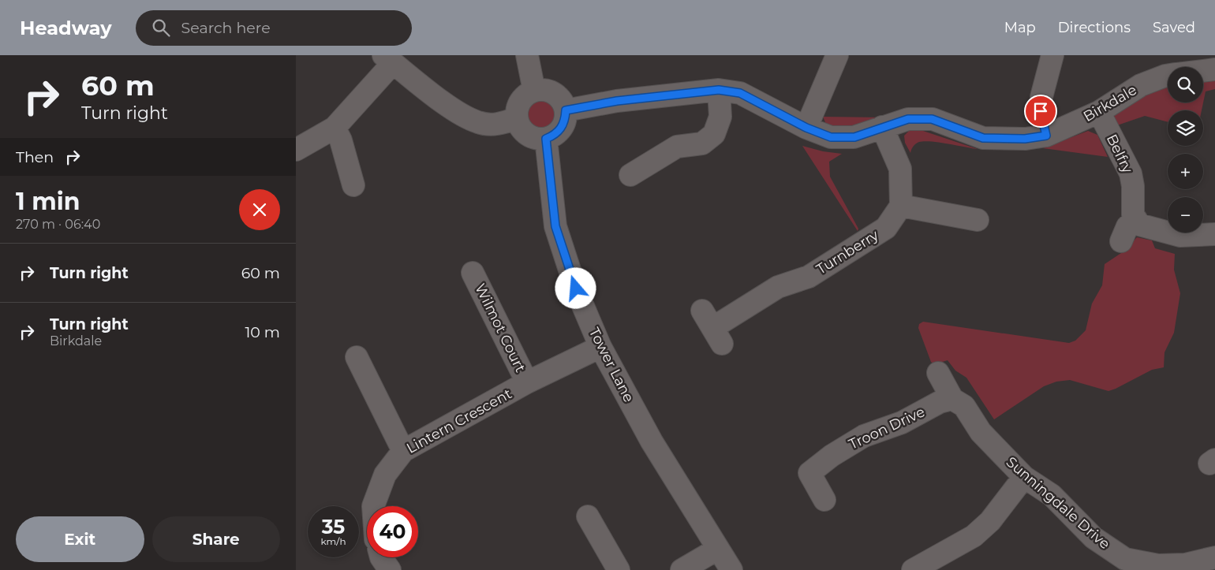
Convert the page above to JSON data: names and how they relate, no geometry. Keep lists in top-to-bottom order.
{
  "streets": {
    "street": [
      "Birkdale",
      "Belfry",
      "Turnberry",
      "Wilmot Court",
      "Tower Lane",
      "Lintern Crescent",
      "Troon Drive",
      "Sunningdale Drive"
    ]
  },
  "crossings": [
    ["Birkdale", "Belfry"],
    ["Birkdale", "Tower Lane"],
    ["Wilmot Court", "Lintern Crescent"],
    ["Tower Lane", "Lintern Crescent"],
    ["Troon Drive", "Sunningdale Drive"]
  ],
  "page": {
    "header": "Headway",
    "search": "Search here",
    "nav": ["Map", "Directions", "Saved"],
    "turn": ["60 m", "Turn right"],
    "map_buttons": ["+", "−"],
    "then": "Then",
    "heading": ["1 min", "270 m · 06:40"],
    "list": [
      {
        "name": "Turn right",
        "value": "60 m"
      },
      {
        "name": "Turn right",
        "note": "Birkdale",
        "value": "10 m"
      }
    ],
    "speed": "35 km/h",
    "limit": "40",
    "buttons": ["Exit", "Share"]
  }
}
